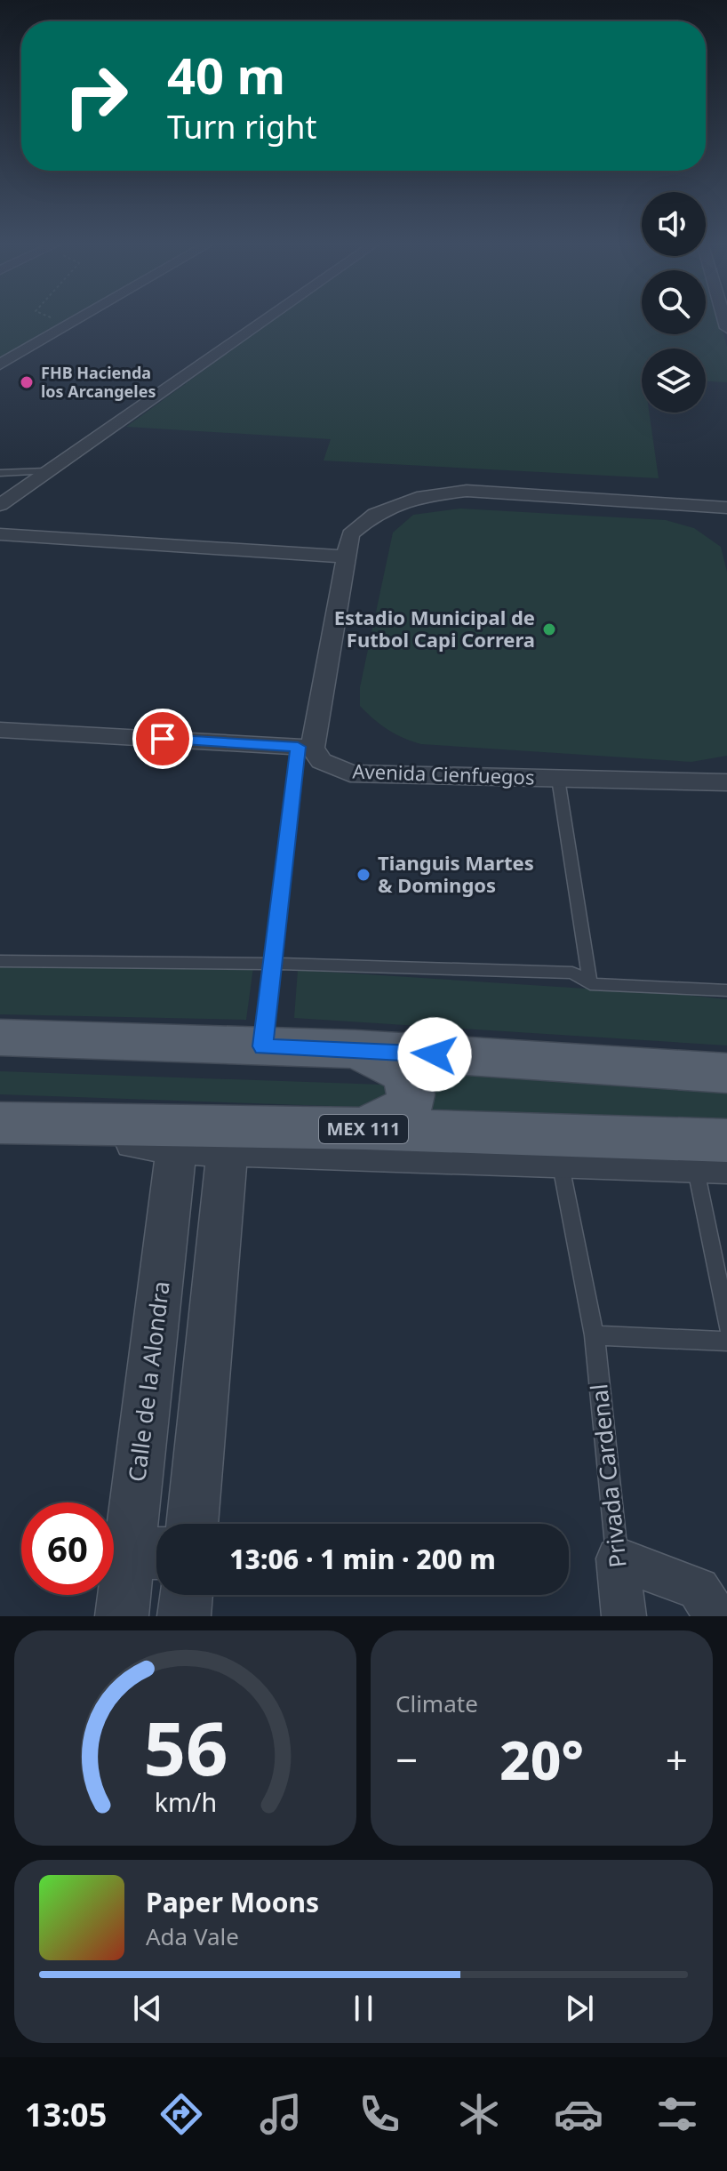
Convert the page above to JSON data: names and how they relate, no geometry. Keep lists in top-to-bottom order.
{
  "streets": {
    "main road": ["MEX 111"],
    "street": ["Avenida Cienfuegos", "Calle de la Alondra", "Privada Cardenal"]
  },
  "places": ["FHB Hacienda los Arcangeles", "Estadio Municipal de Futbol Capi Correra", "Tianguis Martes & Domingos"],
  "page": {
    "turn": ["40 m", "Turn right"],
    "limit": "60",
    "trip": "13:06 · 1 min · 200 m",
    "tile": "Climate",
    "heat": ["−", "20°", "+"],
    "song": ["Paper Moons", "Ada Vale"],
    "tabs": "13:05",
    "gauge": ["56", "km/h"]
  }
}
